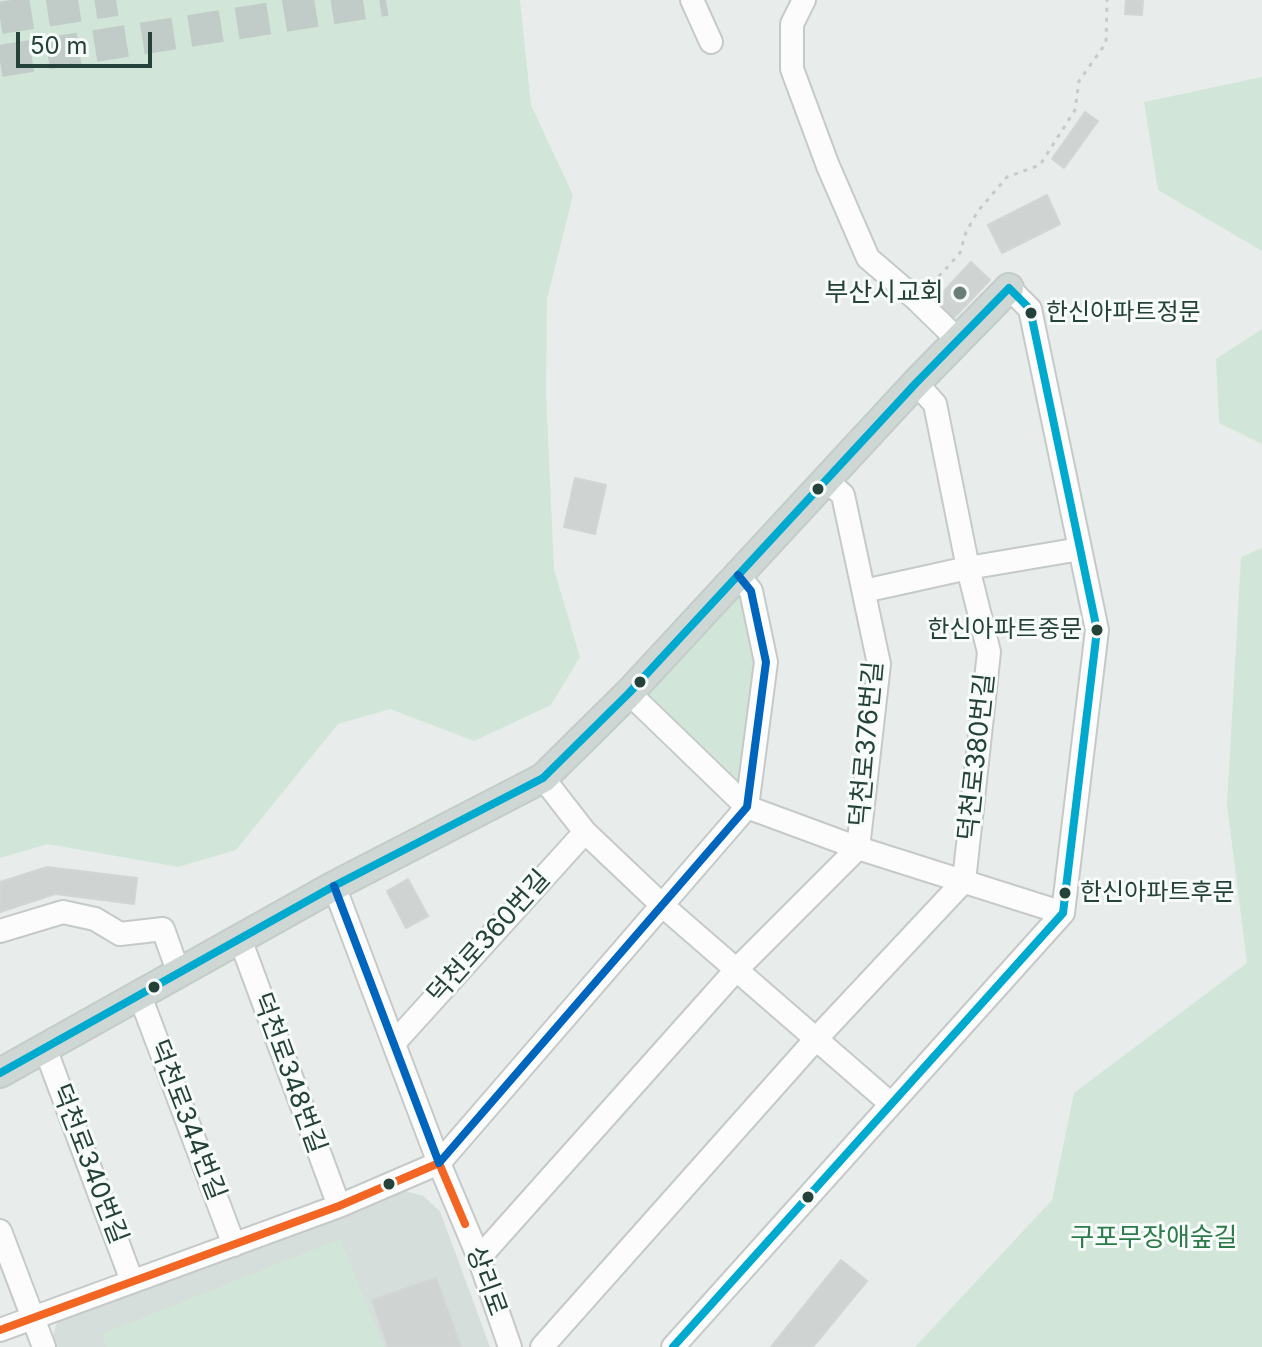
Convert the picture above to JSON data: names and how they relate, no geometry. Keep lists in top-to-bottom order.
{
  "streets": {
    "street": [
      "덕천로376번길",
      "덕천로380번길",
      "덕천로360번길",
      "덕천로348번길",
      "덕천로344번길",
      "덕천로340번길",
      "상리로"
    ]
  },
  "crossings": [
    ["덕천로376번길", "상리로"],
    ["덕천로360번길", "상리로"]
  ],
  "parks": ["구포무장애숲길"],
  "places": [
    "부산시교회",
    "한신아파트정문",
    "한신아파트중문",
    "한신아파트후문"
  ],
  "scale_bar": "50 m"
}
